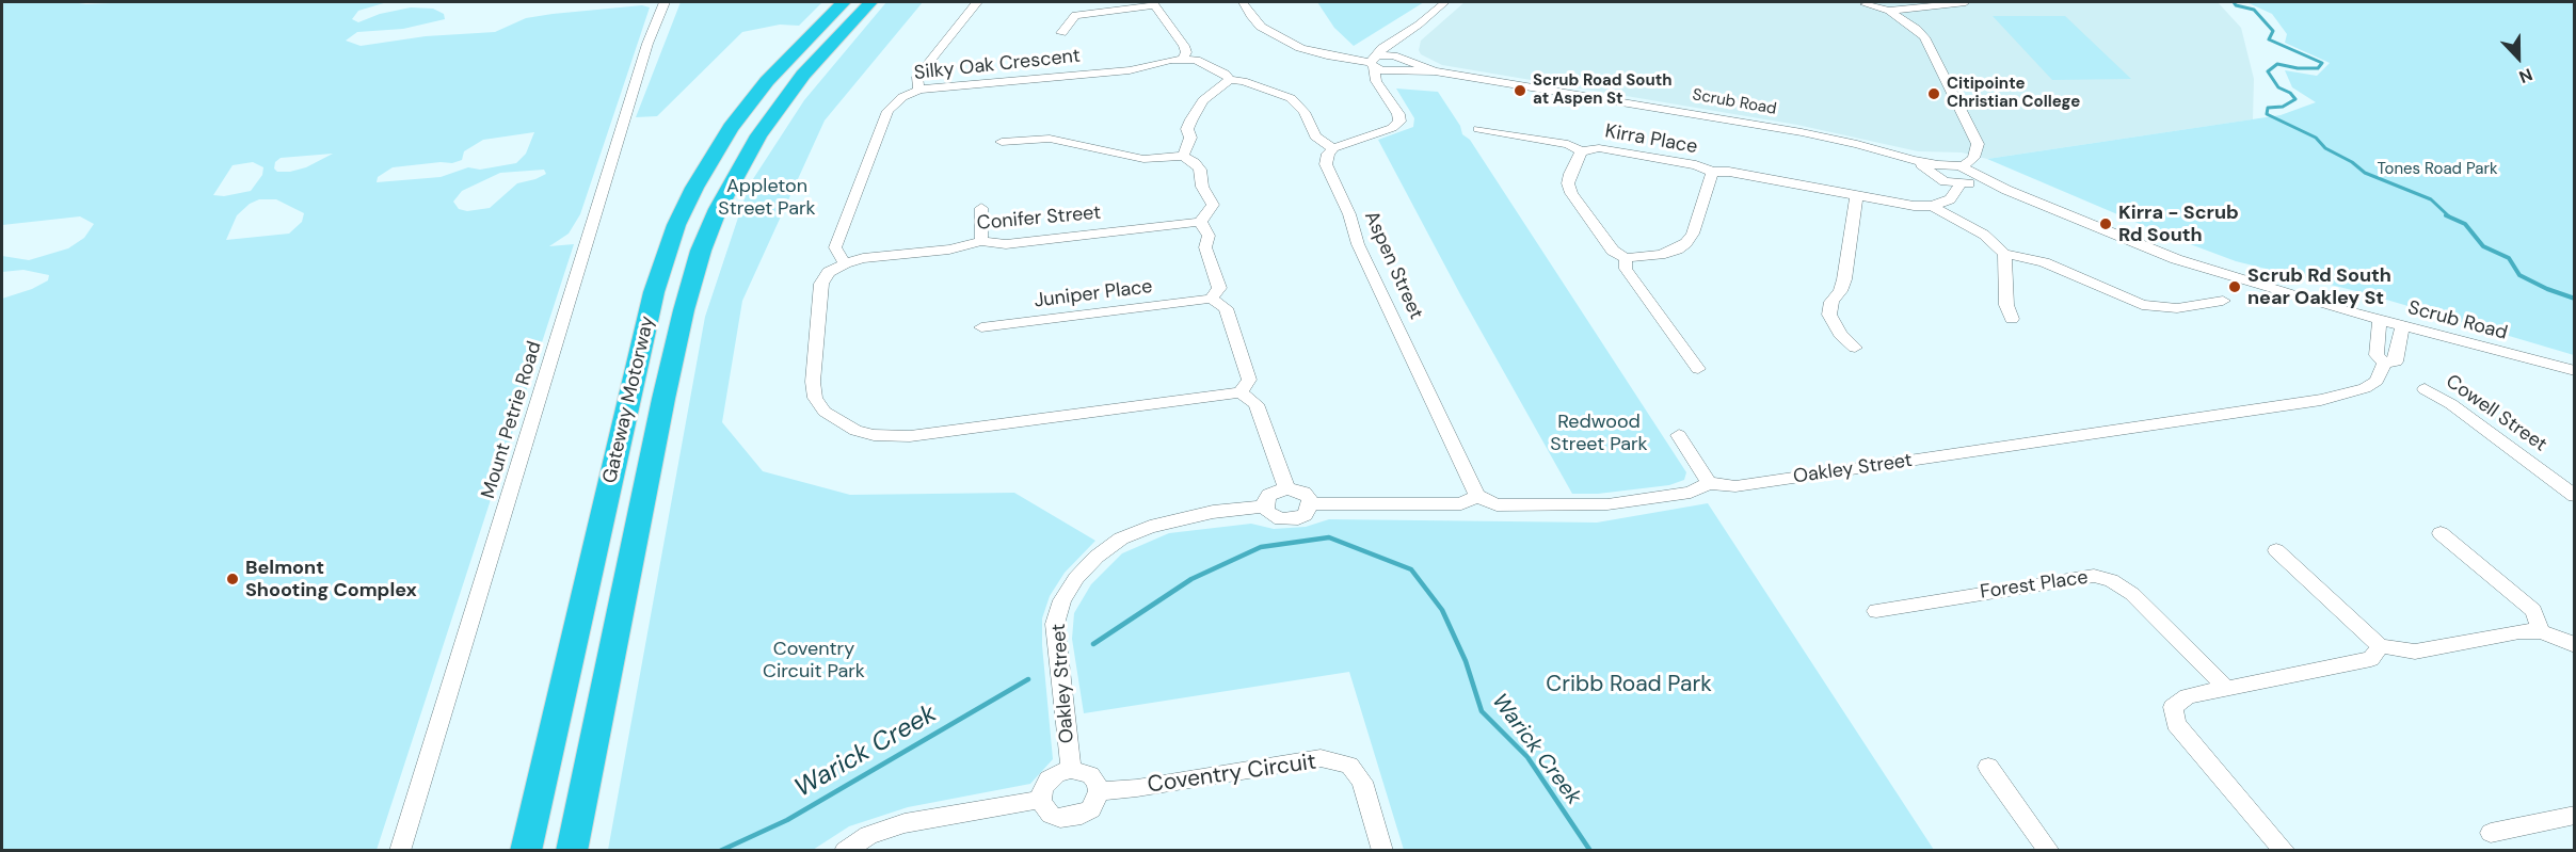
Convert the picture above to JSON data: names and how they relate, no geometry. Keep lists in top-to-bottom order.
{
  "streets": {
    "highway": ["Gateway Motorway"],
    "street": [
      "Silky Oak Crescent",
      "Scrub Road",
      "Kirra Place",
      "Conifer Street",
      "Aspen Street",
      "Juniper Place",
      "Cowell Street",
      "Mount Petrie Road",
      "Oakley Street",
      "Forest Place",
      "Coventry Circuit"
    ]
  },
  "crossings": [
    ["Silky Oak Crescent", "Conifer Street"],
    ["Scrub Road", "Oakley Street"],
    ["Aspen Street", "Oakley Street"],
    ["Oakley Street", "Coventry Circuit"]
  ],
  "water": ["Warick Creek"],
  "parks": [
    "Tones Road Park",
    "Appleton Street Park",
    "Redwood Street Park",
    "Coventry Circuit Park",
    "Cribb Road Park"
  ],
  "places": [
    "Scrub Road South at Aspen St",
    "Citipointe Christian College",
    "Kirra - Scrub Rd South",
    "Scrub Rd South near Oakley St",
    "Belmont Shooting Complex"
  ],
  "north": "bottom"
}
